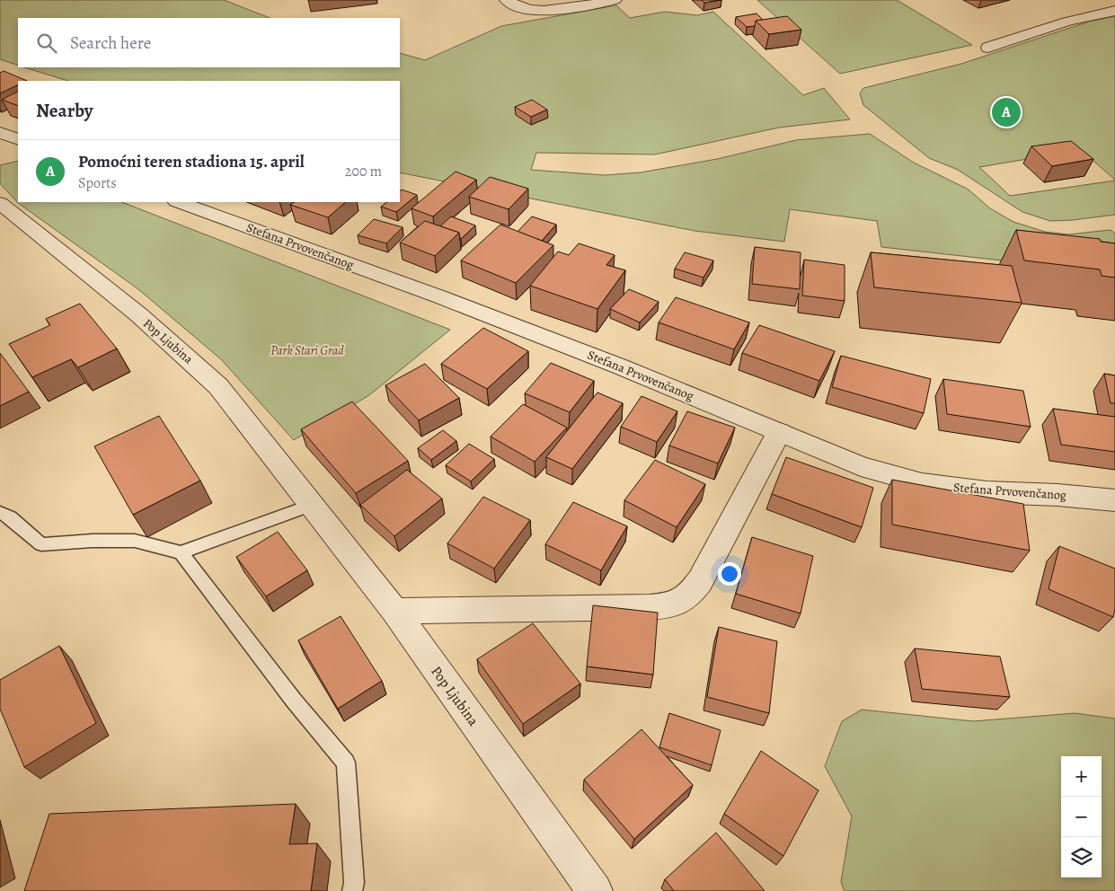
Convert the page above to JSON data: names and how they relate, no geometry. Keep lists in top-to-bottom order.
{
  "streets": {
    "street": ["Stefana Prvovenčanog", "Pop Ljubina"]
  },
  "parks": ["Park Stari Grad"],
  "page": {
    "search": "Search here",
    "heading": "Nearby",
    "pins": "A",
    "list": [
      {
        "mark": "A",
        "name": "Pomoćni teren stadiona 15. april",
        "note": "Sports",
        "value": "200 m"
      }
    ],
    "map_buttons": ["+", "−"]
  }
}
